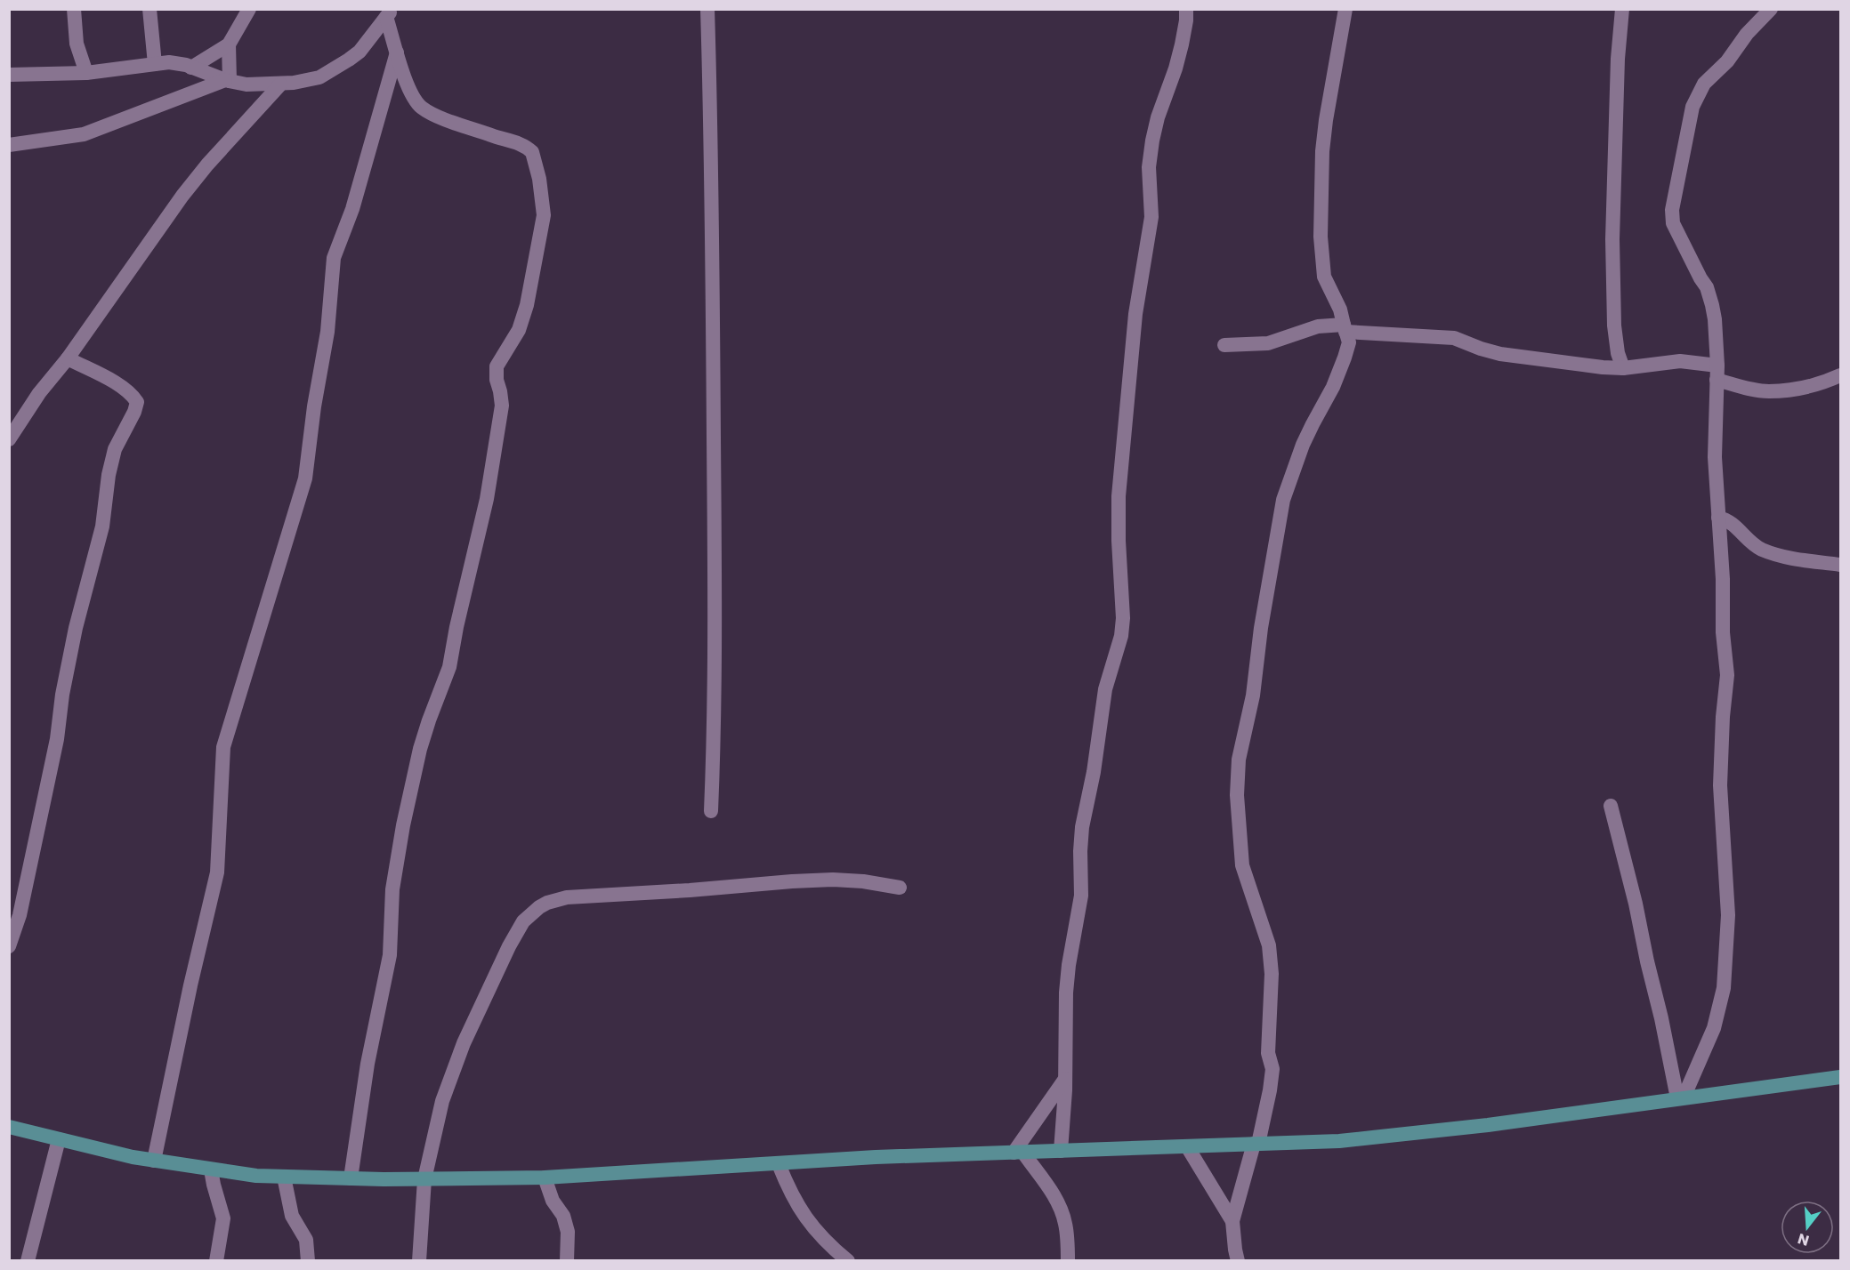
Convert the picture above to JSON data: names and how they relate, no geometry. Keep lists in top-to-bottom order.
{
  "north": "bottom"
}
